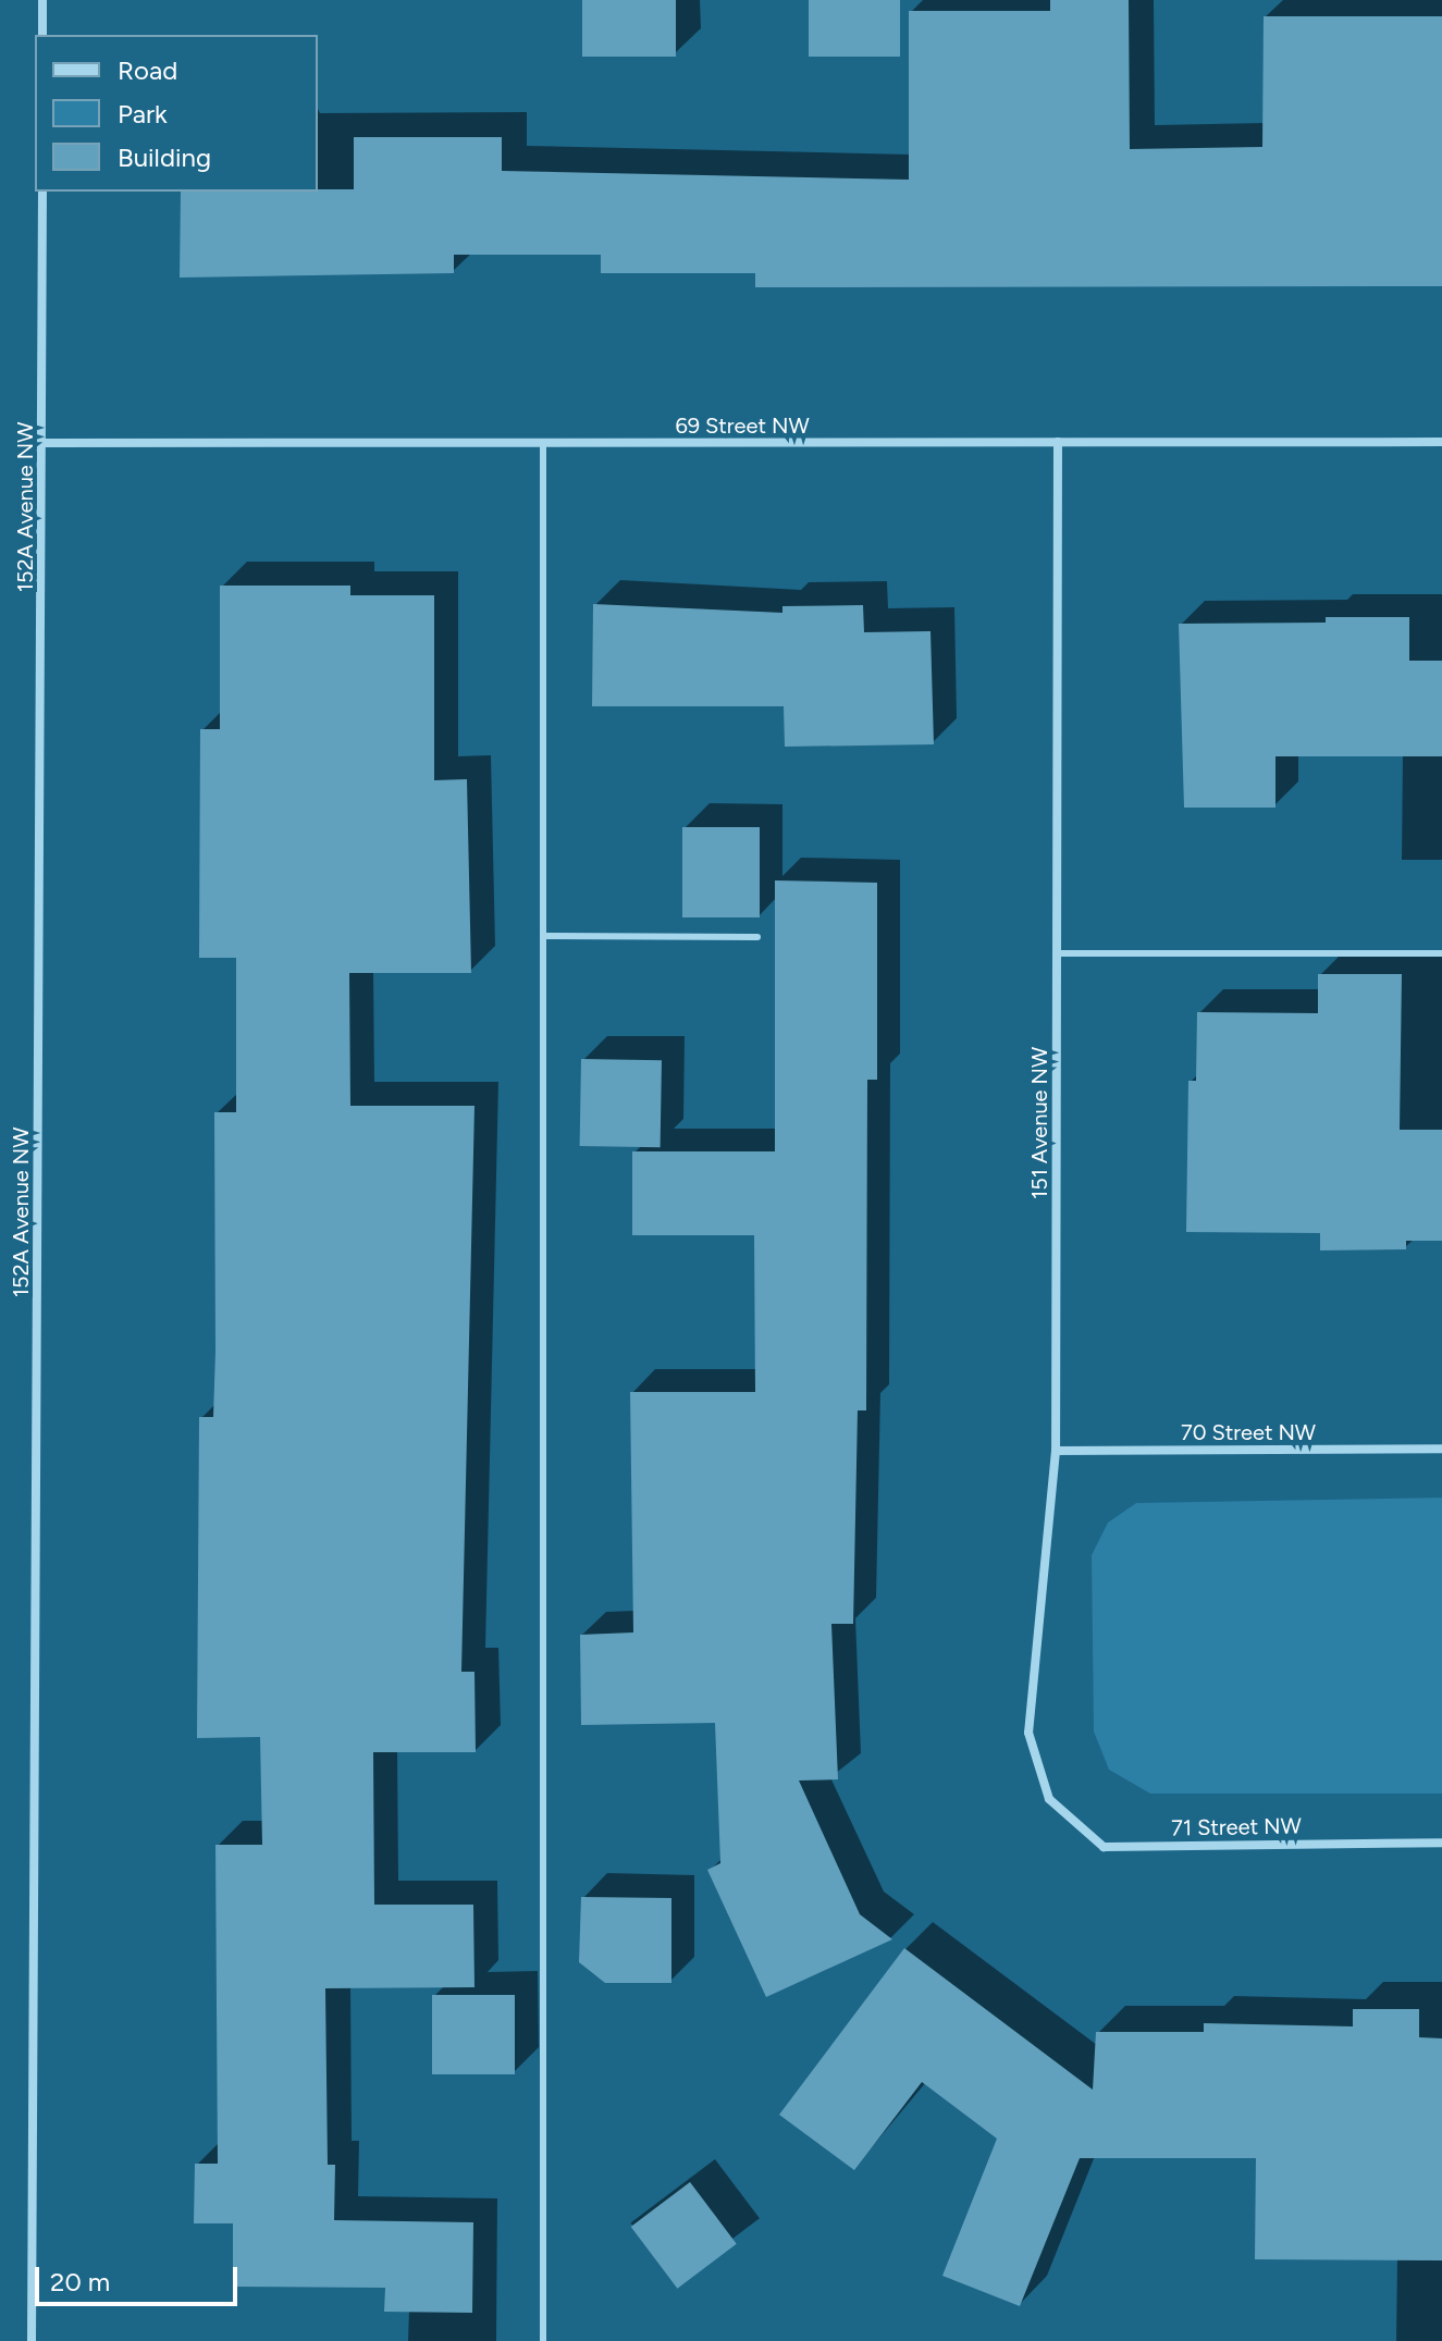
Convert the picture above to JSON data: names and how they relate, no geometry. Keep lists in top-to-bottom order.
{
  "streets": {
    "street": [
      "69 Street NW",
      "152A Avenue NW",
      "151 Avenue NW",
      "70 Street NW",
      "71 Street NW"
    ]
  },
  "crossings": [
    ["69 Street NW", "152A Avenue NW"],
    ["69 Street NW", "151 Avenue NW"],
    ["151 Avenue NW", "70 Street NW"],
    ["151 Avenue NW", "71 Street NW"]
  ],
  "legend": ["Road", "Park", "Building"],
  "scale_bar": "20 m"
}
